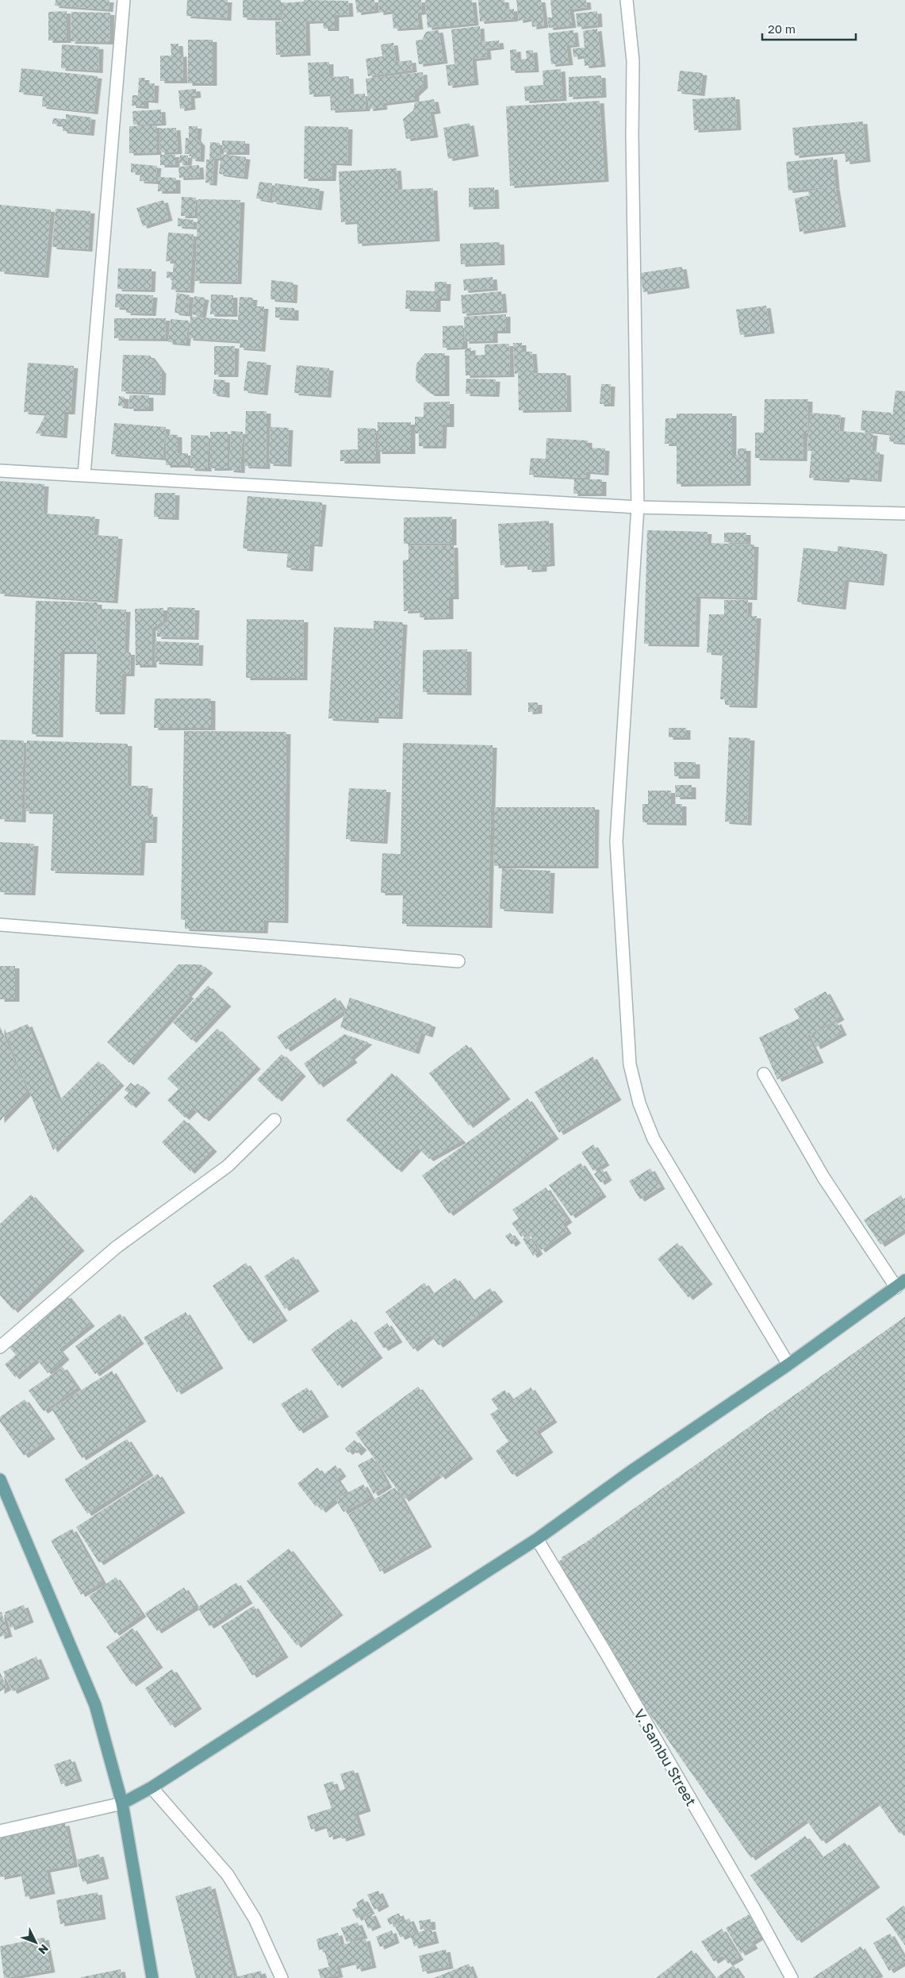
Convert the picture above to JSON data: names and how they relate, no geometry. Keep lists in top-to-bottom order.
{
  "streets": {
    "street": ["V. Sambu Street"]
  },
  "scale_bar": "20 m",
  "north": "bottom right"
}
